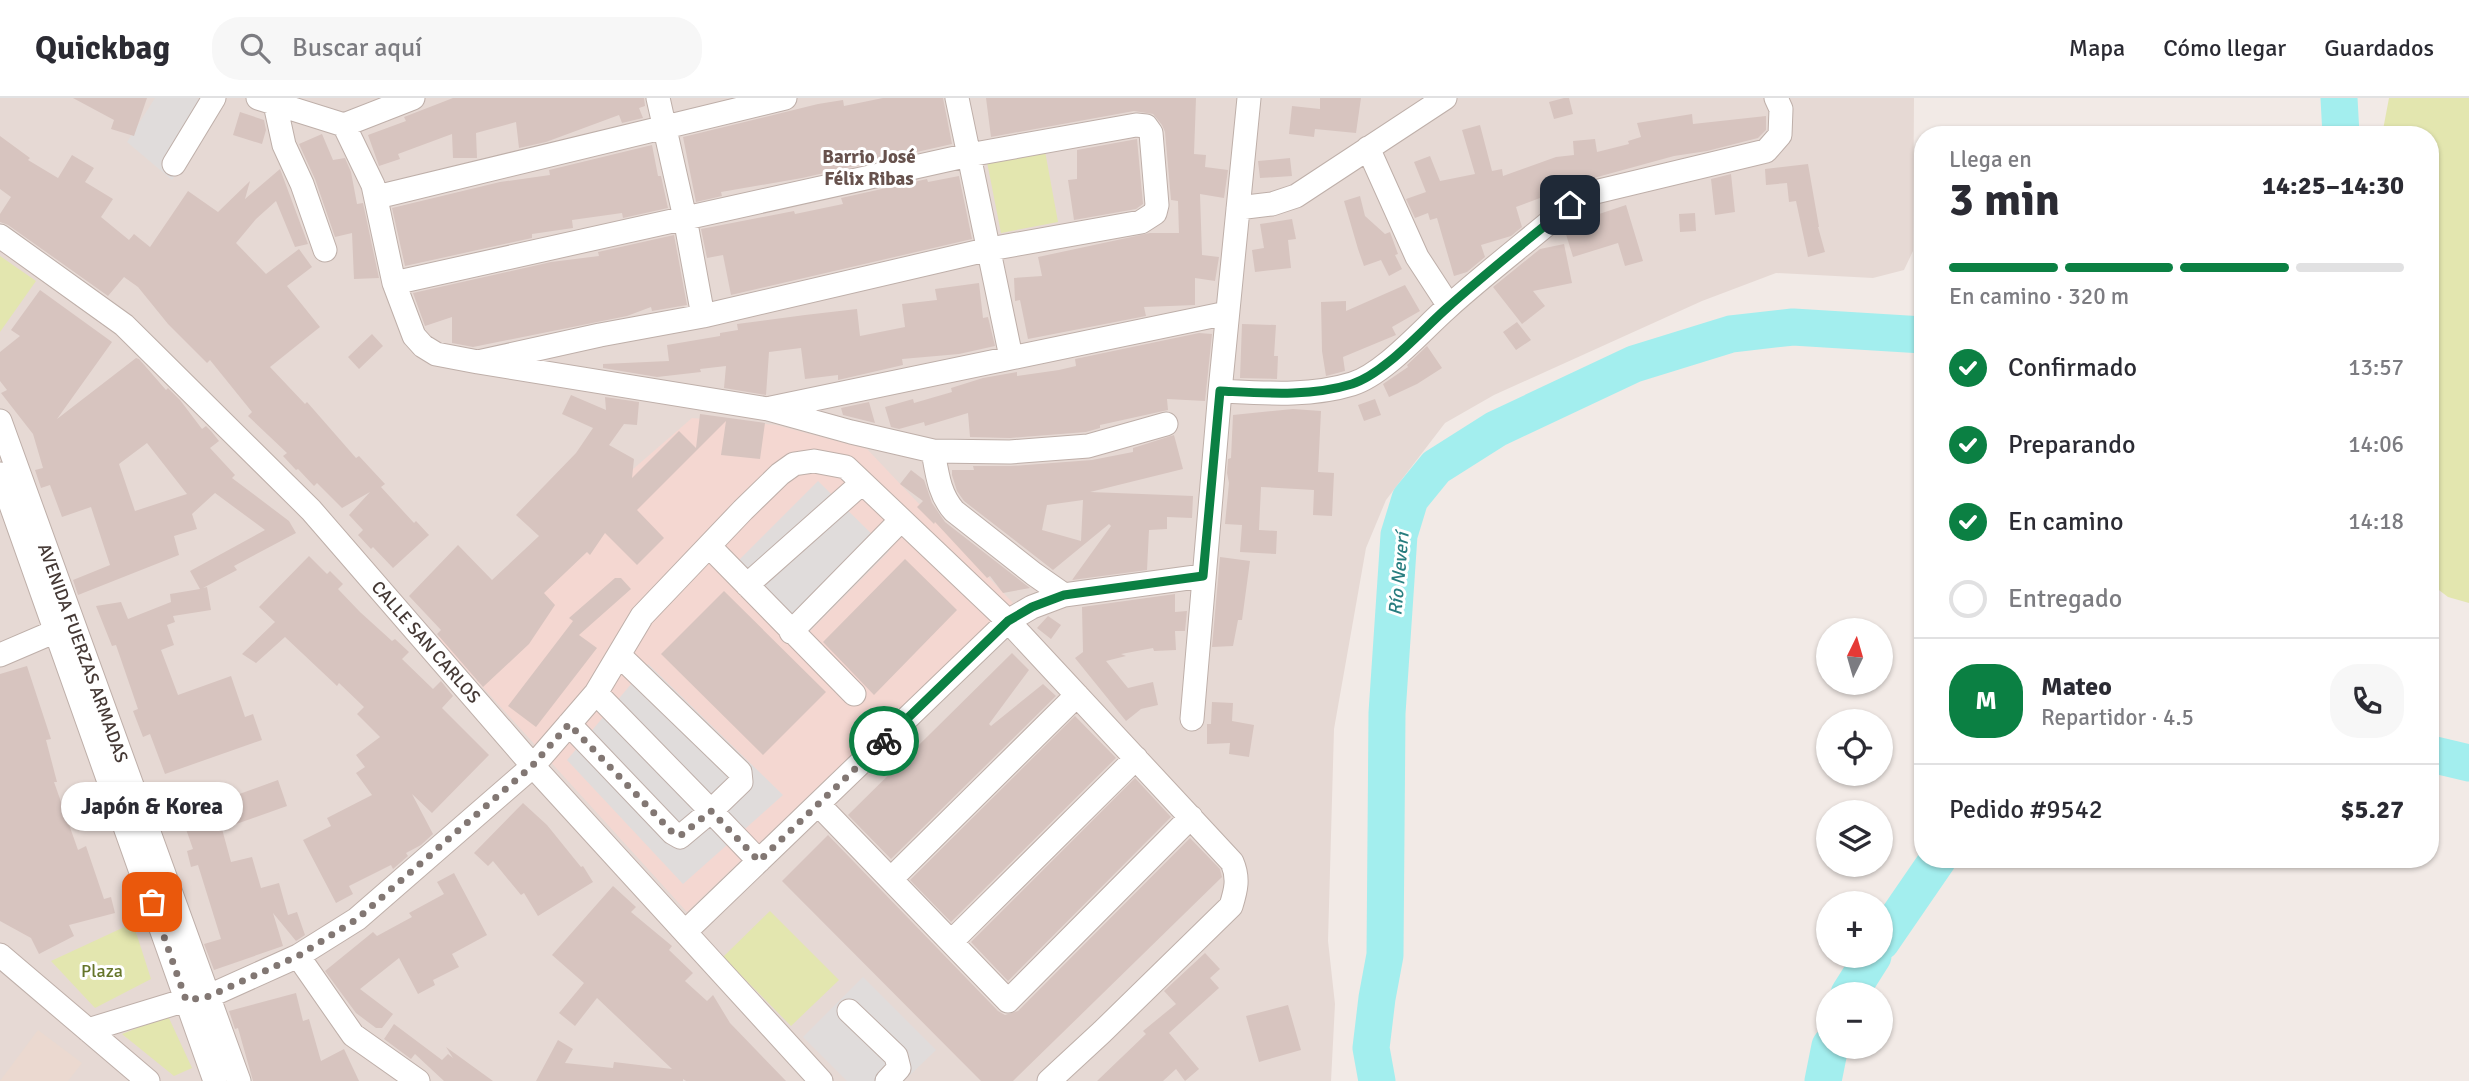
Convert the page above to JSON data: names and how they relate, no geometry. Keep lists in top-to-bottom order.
{
  "streets": {
    "street": ["CALLE SAN CARLOS", "AVENIDA FUERZAS ARMADAS"]
  },
  "districts": ["Barrio José Félix Ribas"],
  "water": ["Río Neverí"],
  "parks": ["Plaza"],
  "places": ["Japón & Korea"],
  "north": "top",
  "page": {
    "header": "Quickbag",
    "search": "Buscar aquí",
    "nav": ["Mapa", "Cómo llegar", "Guardados"],
    "heading": ["3 min", "Llega en", "14:25–14:30"],
    "panel": [
      "Mateo",
      "Repartidor · 4.5",
      "Pedido #9542",
      "$5.27"
    ],
    "bar": "En camino · 320 m",
    "list": [
      ["Confirmado", "13:57"],
      ["Preparando", "14:06"],
      ["En camino", "14:18"],
      "Entregado"
    ],
    "map_buttons": ["+", "−"],
    "round": "M",
    "bubble": "Japón & Korea"
  }
}
